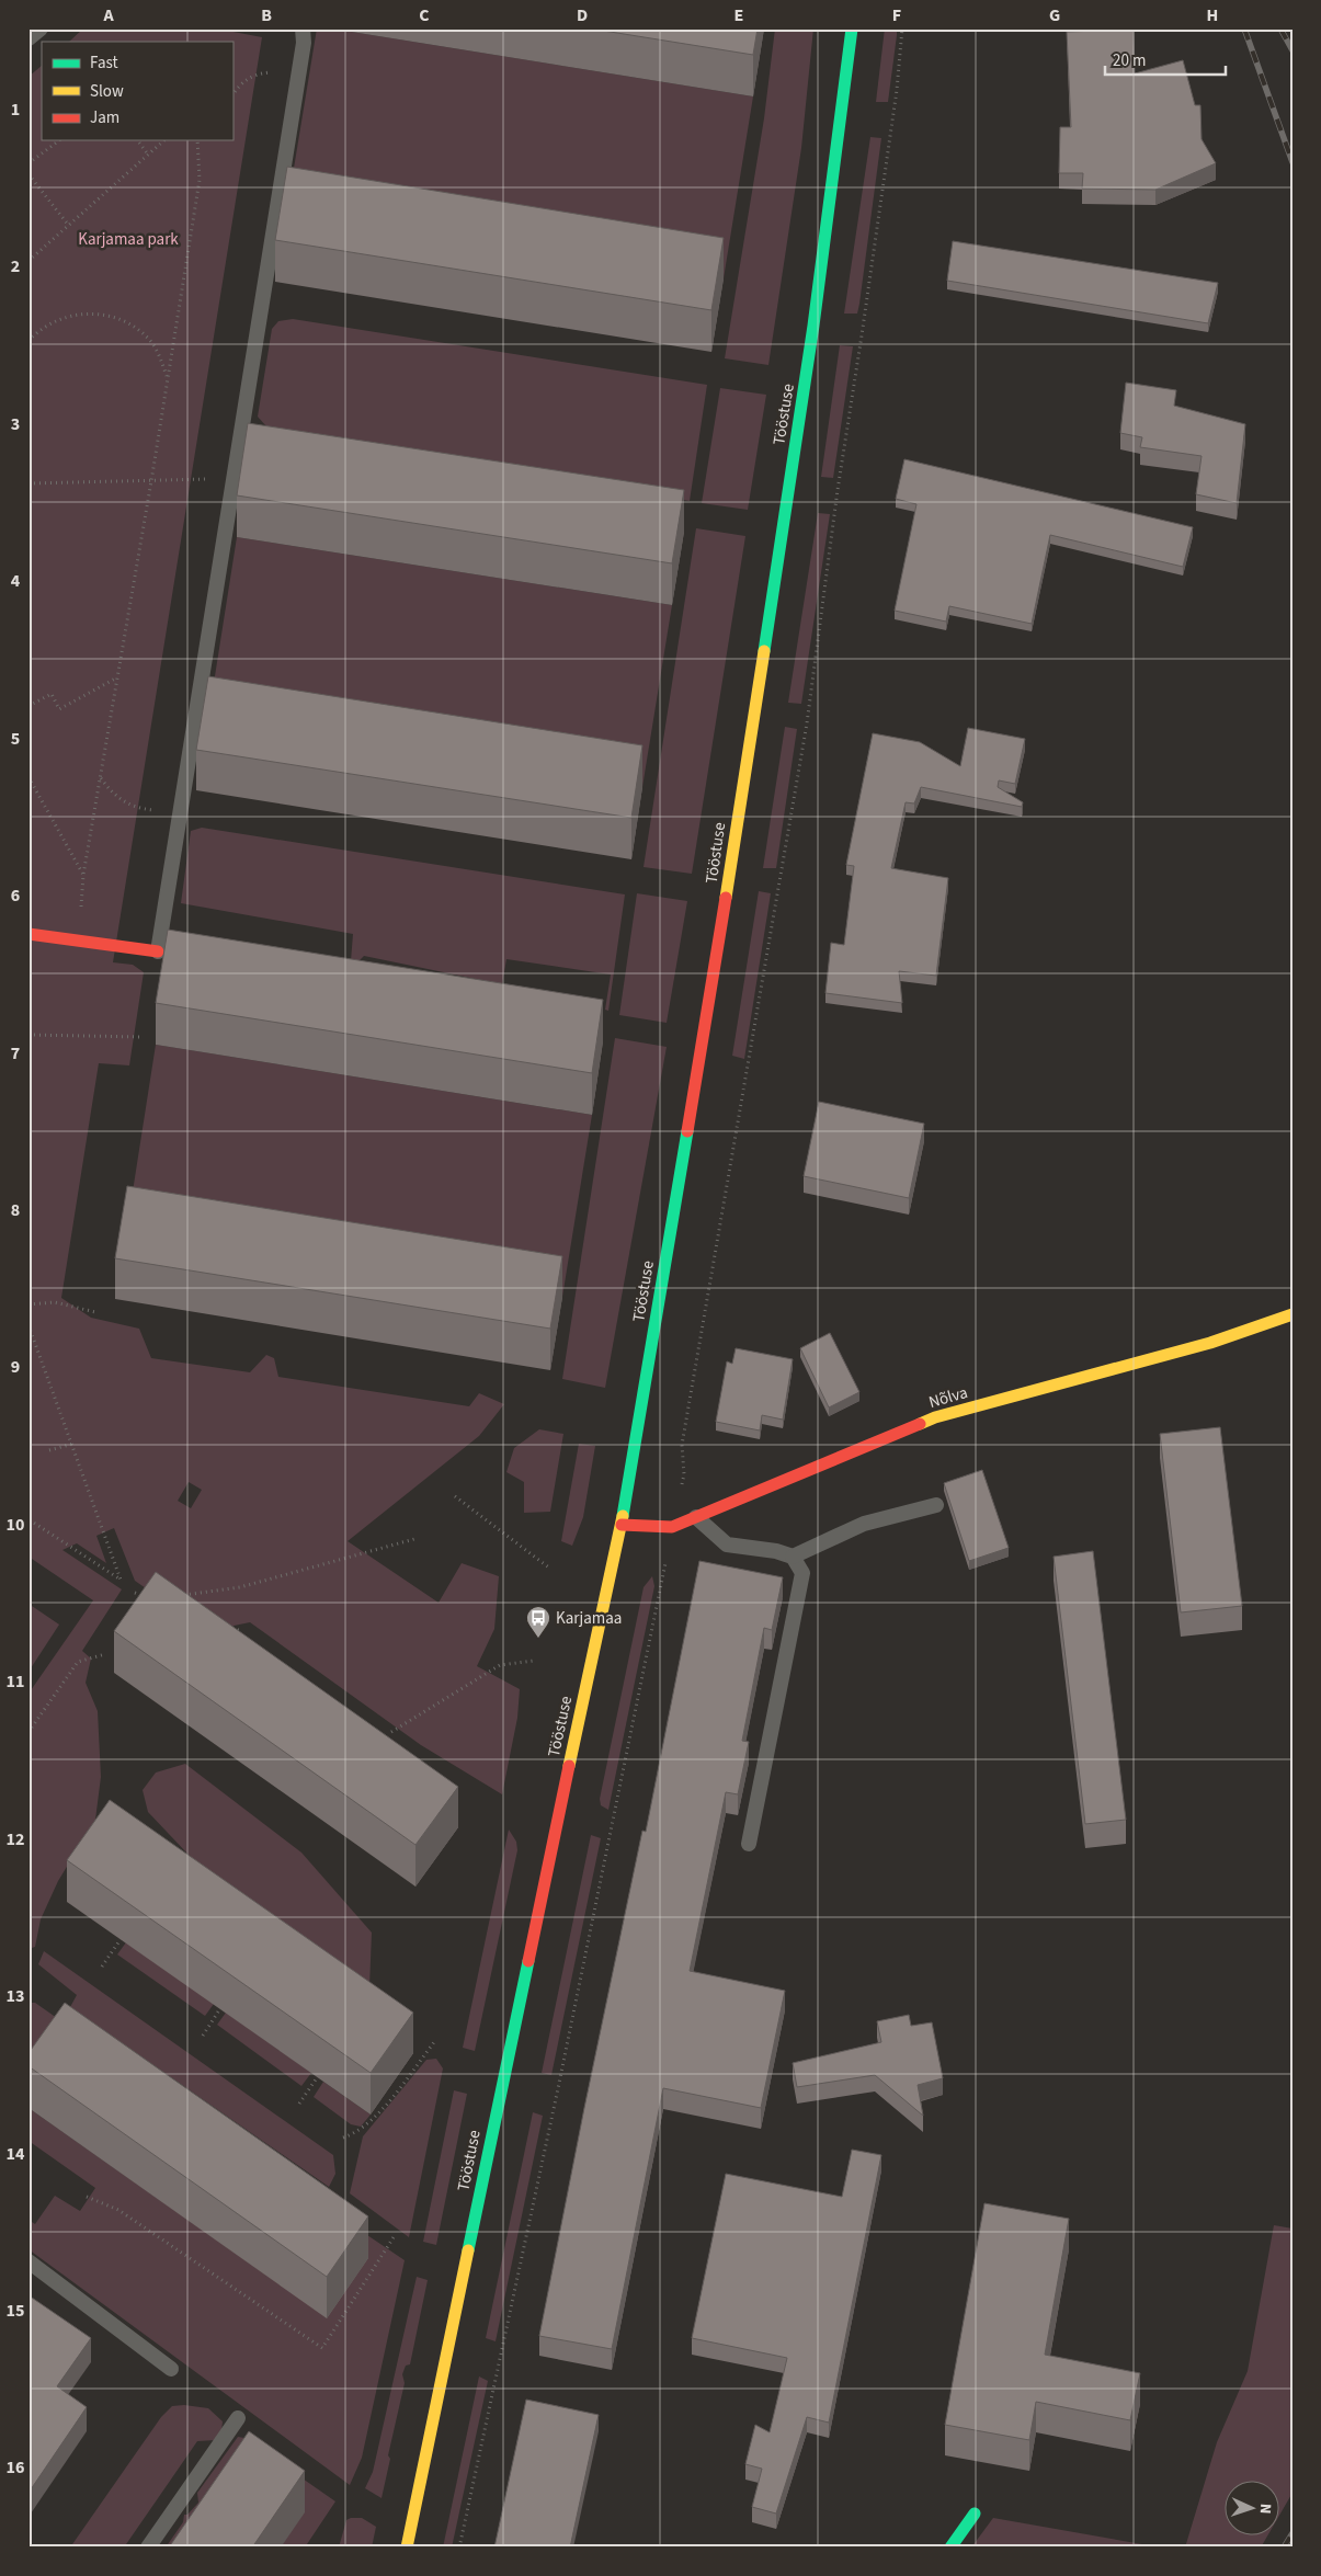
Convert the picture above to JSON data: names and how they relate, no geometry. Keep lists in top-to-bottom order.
{
  "streets": {
    "street": ["Tööstuse", "Nõlva"]
  },
  "crossings": [
    ["Tööstuse", "Nõlva"]
  ],
  "parks": ["Karjamaa park"],
  "places": {
    "bus stop": ["Karjamaa"]
  },
  "legend": ["Fast", "Slow", "Jam"],
  "scale_bar": "20 m",
  "north": "right",
  "grid": {
    "columns": [
      "A",
      "B",
      "C",
      "D",
      "E",
      "F",
      "G",
      "H"
    ],
    "rows": [
      "1",
      "2",
      "3",
      "4",
      "5",
      "6",
      "7",
      "8",
      "9",
      "10",
      "11",
      "12",
      "13",
      "14",
      "15",
      "16"
    ]
  }
}
